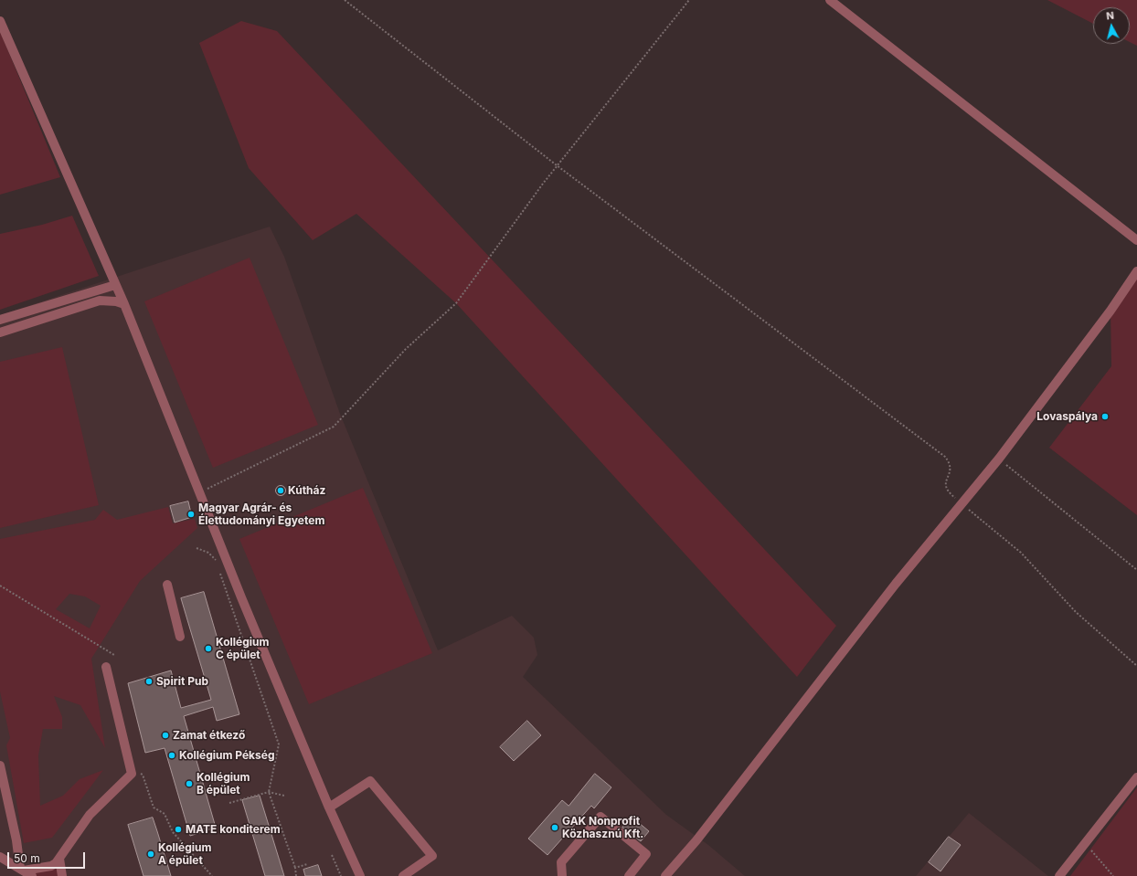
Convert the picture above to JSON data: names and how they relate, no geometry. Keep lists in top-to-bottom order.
{
  "places": [
    "Lovaspálya",
    "Kútház",
    "Magyar Agrár- és Élettudományi Egyetem",
    "Kollégium C épület",
    "Spirit Pub",
    "Zamat étkező",
    "Kollégium Pékség",
    "Kollégium B épület",
    "GAK Nonprofit Közhasznú Kft.",
    "MATE konditerem",
    "Kollégium A épület"
  ],
  "scale_bar": "50 m",
  "north": "top"
}
